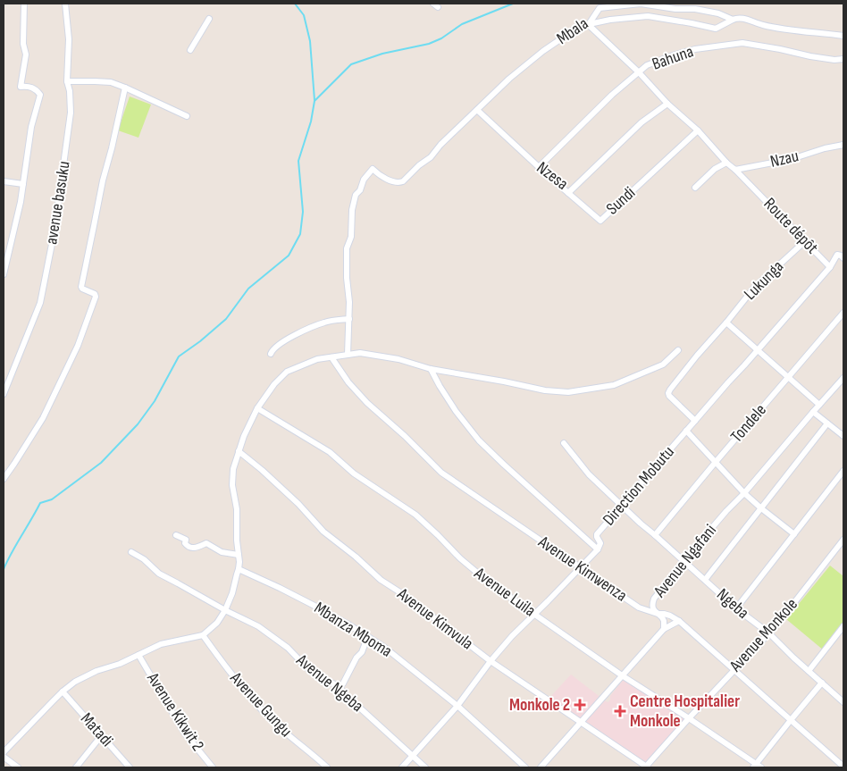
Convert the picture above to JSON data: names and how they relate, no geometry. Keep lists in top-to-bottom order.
{
  "streets": {
    "street": [
      "Mbala",
      "Bahuna",
      "Nzau",
      "Nzesa",
      "Sundi",
      "avenue basuku",
      "Route dépôt",
      "Lukunga",
      "Tondele",
      "Direction Mobutu",
      "Avenue Ngafani",
      "Avenue Kimwenza",
      "Avenue Luila",
      "Ngeba",
      "Avenue Kimvula",
      "Mbanza Mboma",
      "Avenue Monkole",
      "Avenue Ngeba",
      "Avenue Gungu",
      "Avenue Kikwit 2",
      "Matadi"
    ]
  },
  "crossings": [
    ["Mbala", "Nzesa"],
    ["Bahuna", "Nzesa"],
    ["Nzau", "Route dépôt"],
    ["Nzesa", "Sundi"],
    ["Route dépôt", "Lukunga"],
    ["Route dépôt", "Direction Mobutu"],
    ["Lukunga", "Direction Mobutu"],
    ["Tondele", "Ngeba"],
    ["Direction Mobutu", "Ngeba"],
    ["Avenue Ngafani", "Avenue Kimwenza"],
    ["Avenue Ngafani", "Ngeba"],
    ["Avenue Kimwenza", "Avenue Monkole"],
    ["Avenue Luila", "Avenue Monkole"],
    ["Ngeba", "Avenue Monkole"],
    ["Avenue Kimvula", "Avenue Monkole"]
  ],
  "places": {
    "health": ["Monkole 2", "Centre Hospitalier Monkole"]
  }
}
